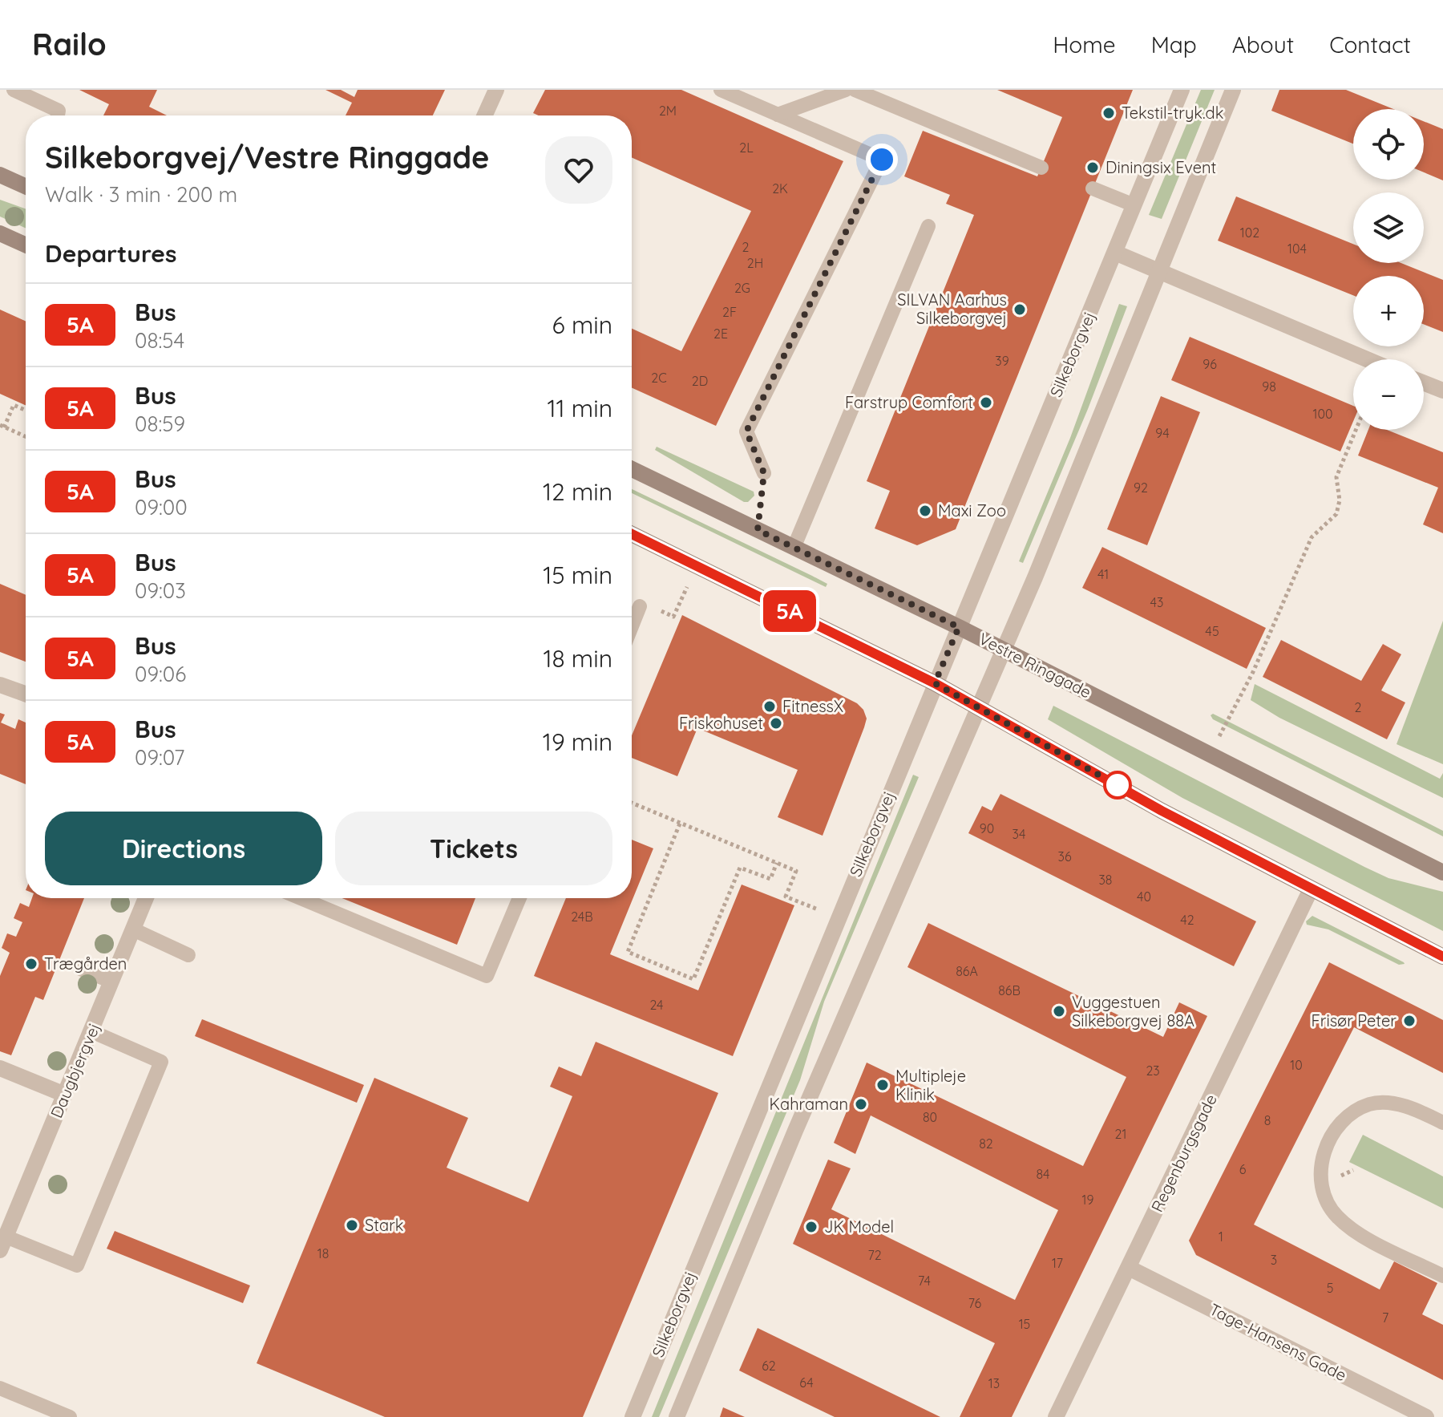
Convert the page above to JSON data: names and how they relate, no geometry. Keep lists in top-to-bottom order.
{
  "streets": {
    "main road": ["Vestre Ringgade"],
    "street": [
      "Silkeborgvej",
      "Daugbjergvej",
      "Regenburgsgade",
      "Tage-Hansens Gade"
    ]
  },
  "crossings": [
    ["Silkeborgvej", "Vestre Ringgade"],
    ["Regenburgsgade", "Tage-Hansens Gade"]
  ],
  "places": [
    "Tekstil-tryk.dk",
    "Diningsix Event",
    "SILVAN Aarhus Silkeborgvej",
    "Farstrup Comfort",
    "Maxi Zoo",
    "FitnessX",
    "Friskohuset",
    "Trægården",
    "Vuggestuen Silkeborgvej 88A",
    "Frisør Peter",
    "Multipleje Klinik",
    "Kahraman",
    "Stark",
    "JK Model"
  ],
  "lines": ["bus line 5A"],
  "house_numbers": [
    "2M",
    "2L",
    "2K",
    "102",
    "2",
    "104",
    "2H",
    "2G",
    "2F",
    "2E",
    "39",
    "96",
    "2C",
    "2D",
    "98",
    "100",
    "94",
    "92",
    "41",
    "43",
    "45",
    "2",
    "90",
    "34",
    "36",
    "38",
    "40",
    "24B",
    "42",
    "86A",
    "86B",
    "24",
    "10",
    "23",
    "80",
    "8",
    "21",
    "82",
    "6",
    "84",
    "19",
    "1",
    "18",
    "72",
    "3",
    "17",
    "74",
    "5",
    "76",
    "7",
    "15",
    "62",
    "64",
    "13"
  ],
  "page": {
    "header": "Railo",
    "nav": [
      "Home",
      "Map",
      "About",
      "Contact"
    ],
    "on_map": "5A",
    "map_buttons": ["+", "−"],
    "heading": [
      ["Silkeborgvej/Vestre Ringgade", "Walk · 3 min · 200 m"],
      "Departures"
    ],
    "list": [
      {
        "mark": "5A",
        "name": "Bus",
        "note": "08:54",
        "value": "6 min"
      },
      {
        "mark": "5A",
        "name": "Bus",
        "note": "08:59",
        "value": "11 min"
      },
      {
        "mark": "5A",
        "name": "Bus",
        "note": "09:00",
        "value": "12 min"
      },
      {
        "mark": "5A",
        "name": "Bus",
        "note": "09:03",
        "value": "15 min"
      },
      {
        "mark": "5A",
        "name": "Bus",
        "note": "09:06",
        "value": "18 min"
      },
      {
        "mark": "5A",
        "name": "Bus",
        "note": "09:07",
        "value": "19 min"
      }
    ],
    "buttons": ["Directions", "Tickets"]
  }
}
